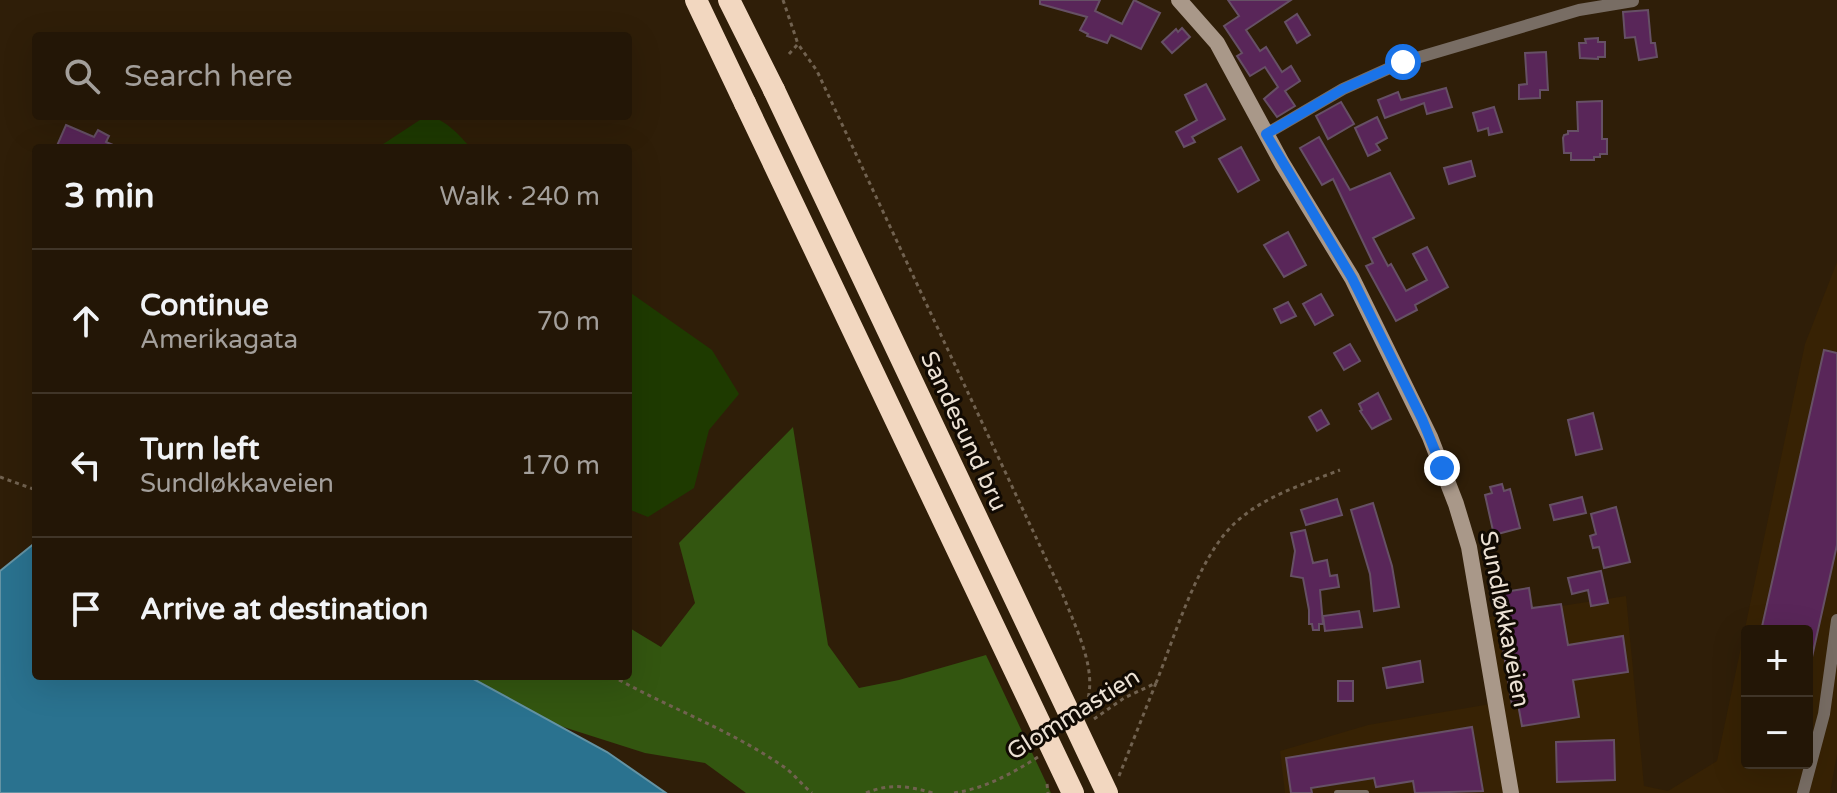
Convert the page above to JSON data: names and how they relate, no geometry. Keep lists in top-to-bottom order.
{
  "streets": {
    "highway": ["Sandesund bru"],
    "main road": ["Sundløkkaveien"],
    "path": ["Glommastien"]
  },
  "page": {
    "search": "Search here",
    "heading": ["3 min", "Walk · 240 m"],
    "list": [
      ["Continue", "Amerikagata", "70 m"],
      ["Turn left", "Sundløkkaveien", "170 m"],
      "Arrive at destination"
    ],
    "map_buttons": ["+", "−"]
  }
}
